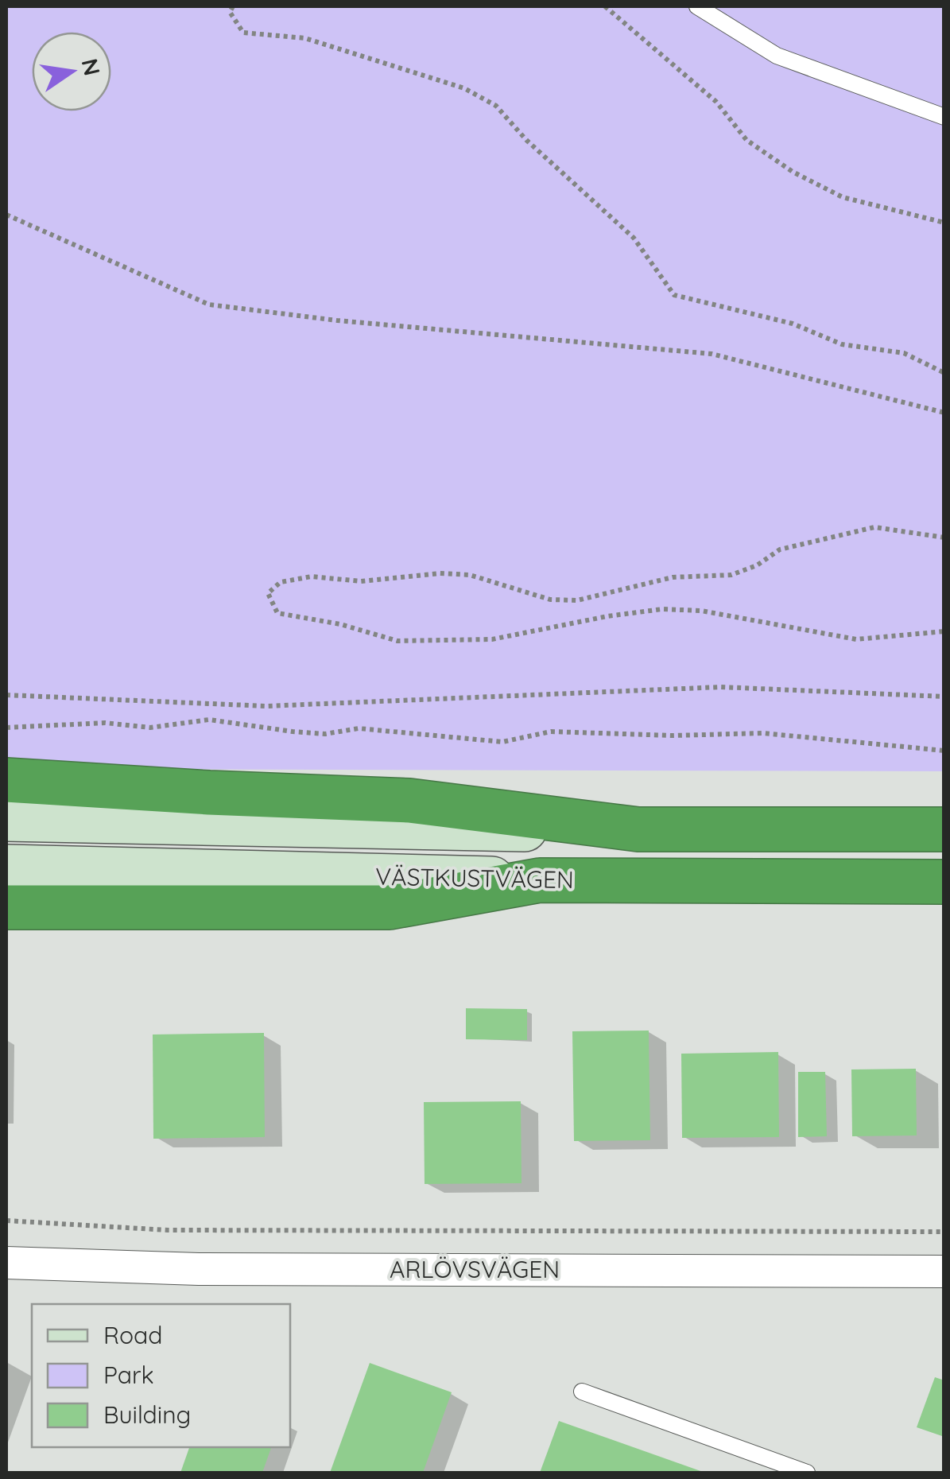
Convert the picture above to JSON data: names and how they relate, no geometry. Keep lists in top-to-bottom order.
{
  "streets": {
    "highway": ["VÄSTKUSTVÄGEN"],
    "street": ["ARLÖVSVÄGEN"]
  },
  "legend": ["Road", "Park", "Building"],
  "north": "right"
}
